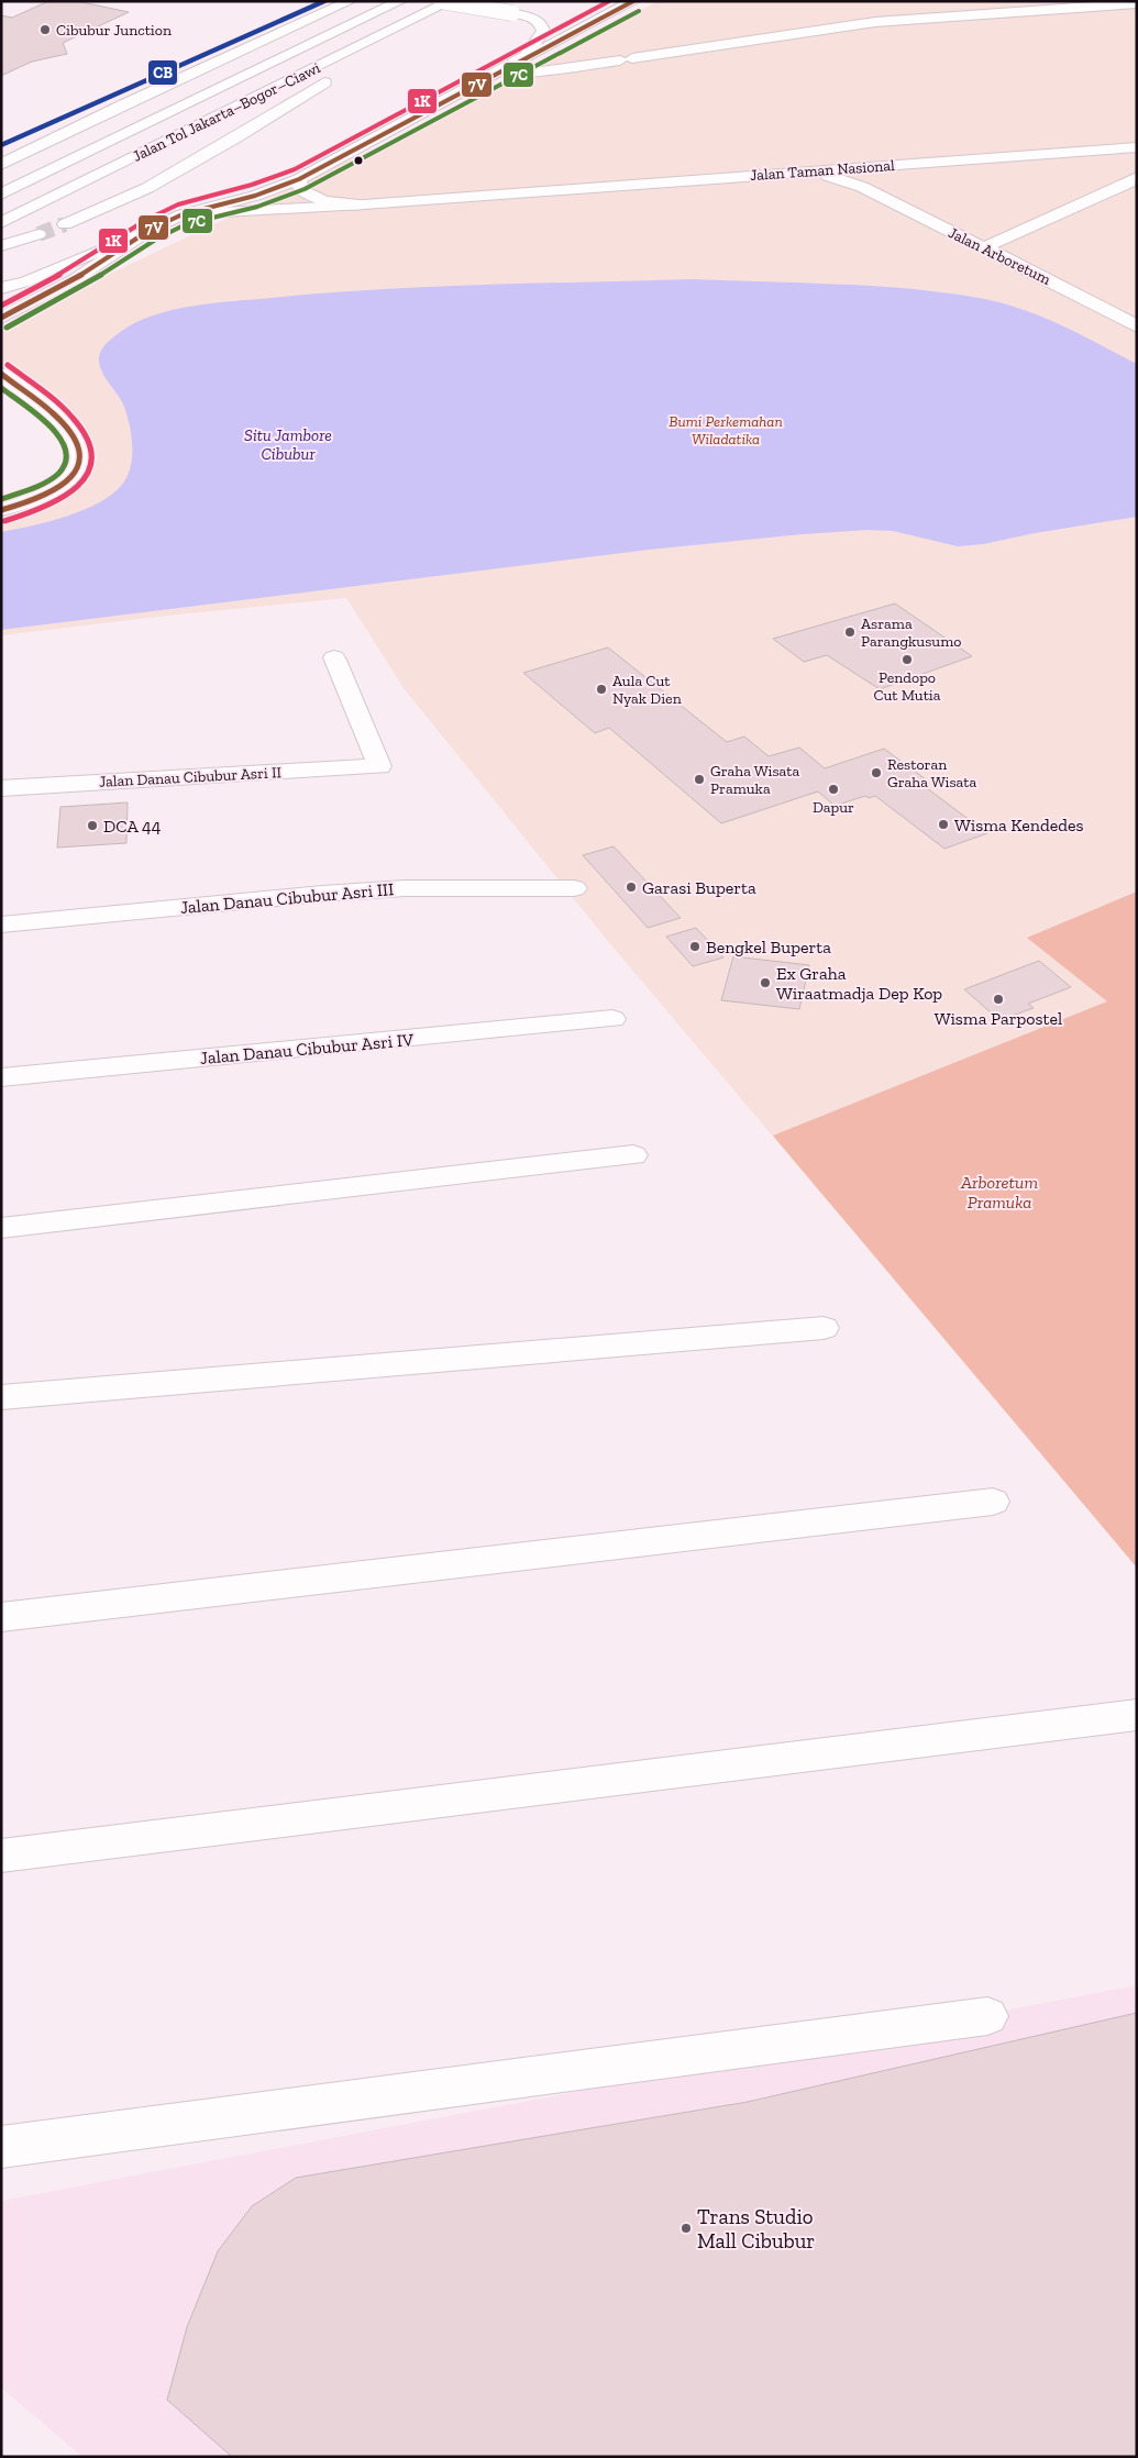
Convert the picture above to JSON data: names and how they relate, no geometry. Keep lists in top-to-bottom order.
{
  "streets": {
    "main road": [
      "Jalan Tol Jakarta–Bogor–Ciawi",
      "Jalan Taman Nasional",
      "Jalan Arboretum",
      "Jalan Danau Cibubur Asri II",
      "Jalan Danau Cibubur Asri III",
      "Jalan Danau Cibubur Asri IV"
    ]
  },
  "crossings": [
    ["Jalan Taman Nasional", "Jalan Arboretum"]
  ],
  "water": ["Situ Jambore Cibubur"],
  "parks": ["Bumi Perkemahan Wiladatika", "Arboretum Pramuka"],
  "places": [
    "Cibubur Junction",
    "Asrama Parangkusumo",
    "Pendopo Cut Mutia",
    "Aula Cut Nyak Dien",
    "Restoran Graha Wisata",
    "Graha Wisata Pramuka",
    "Dapur",
    "Wisma Kendedes",
    "DCA 44",
    "Garasi Buperta",
    "Bengkel Buperta",
    "Ex Graha Wiraatmadja Dep Kop",
    "Wisma Parpostel",
    "Trans Studio Mall Cibubur"
  ],
  "lines": [
    "transit line CB",
    "transit line 7V",
    "transit line 1K",
    "transit line 7C"
  ]
}
